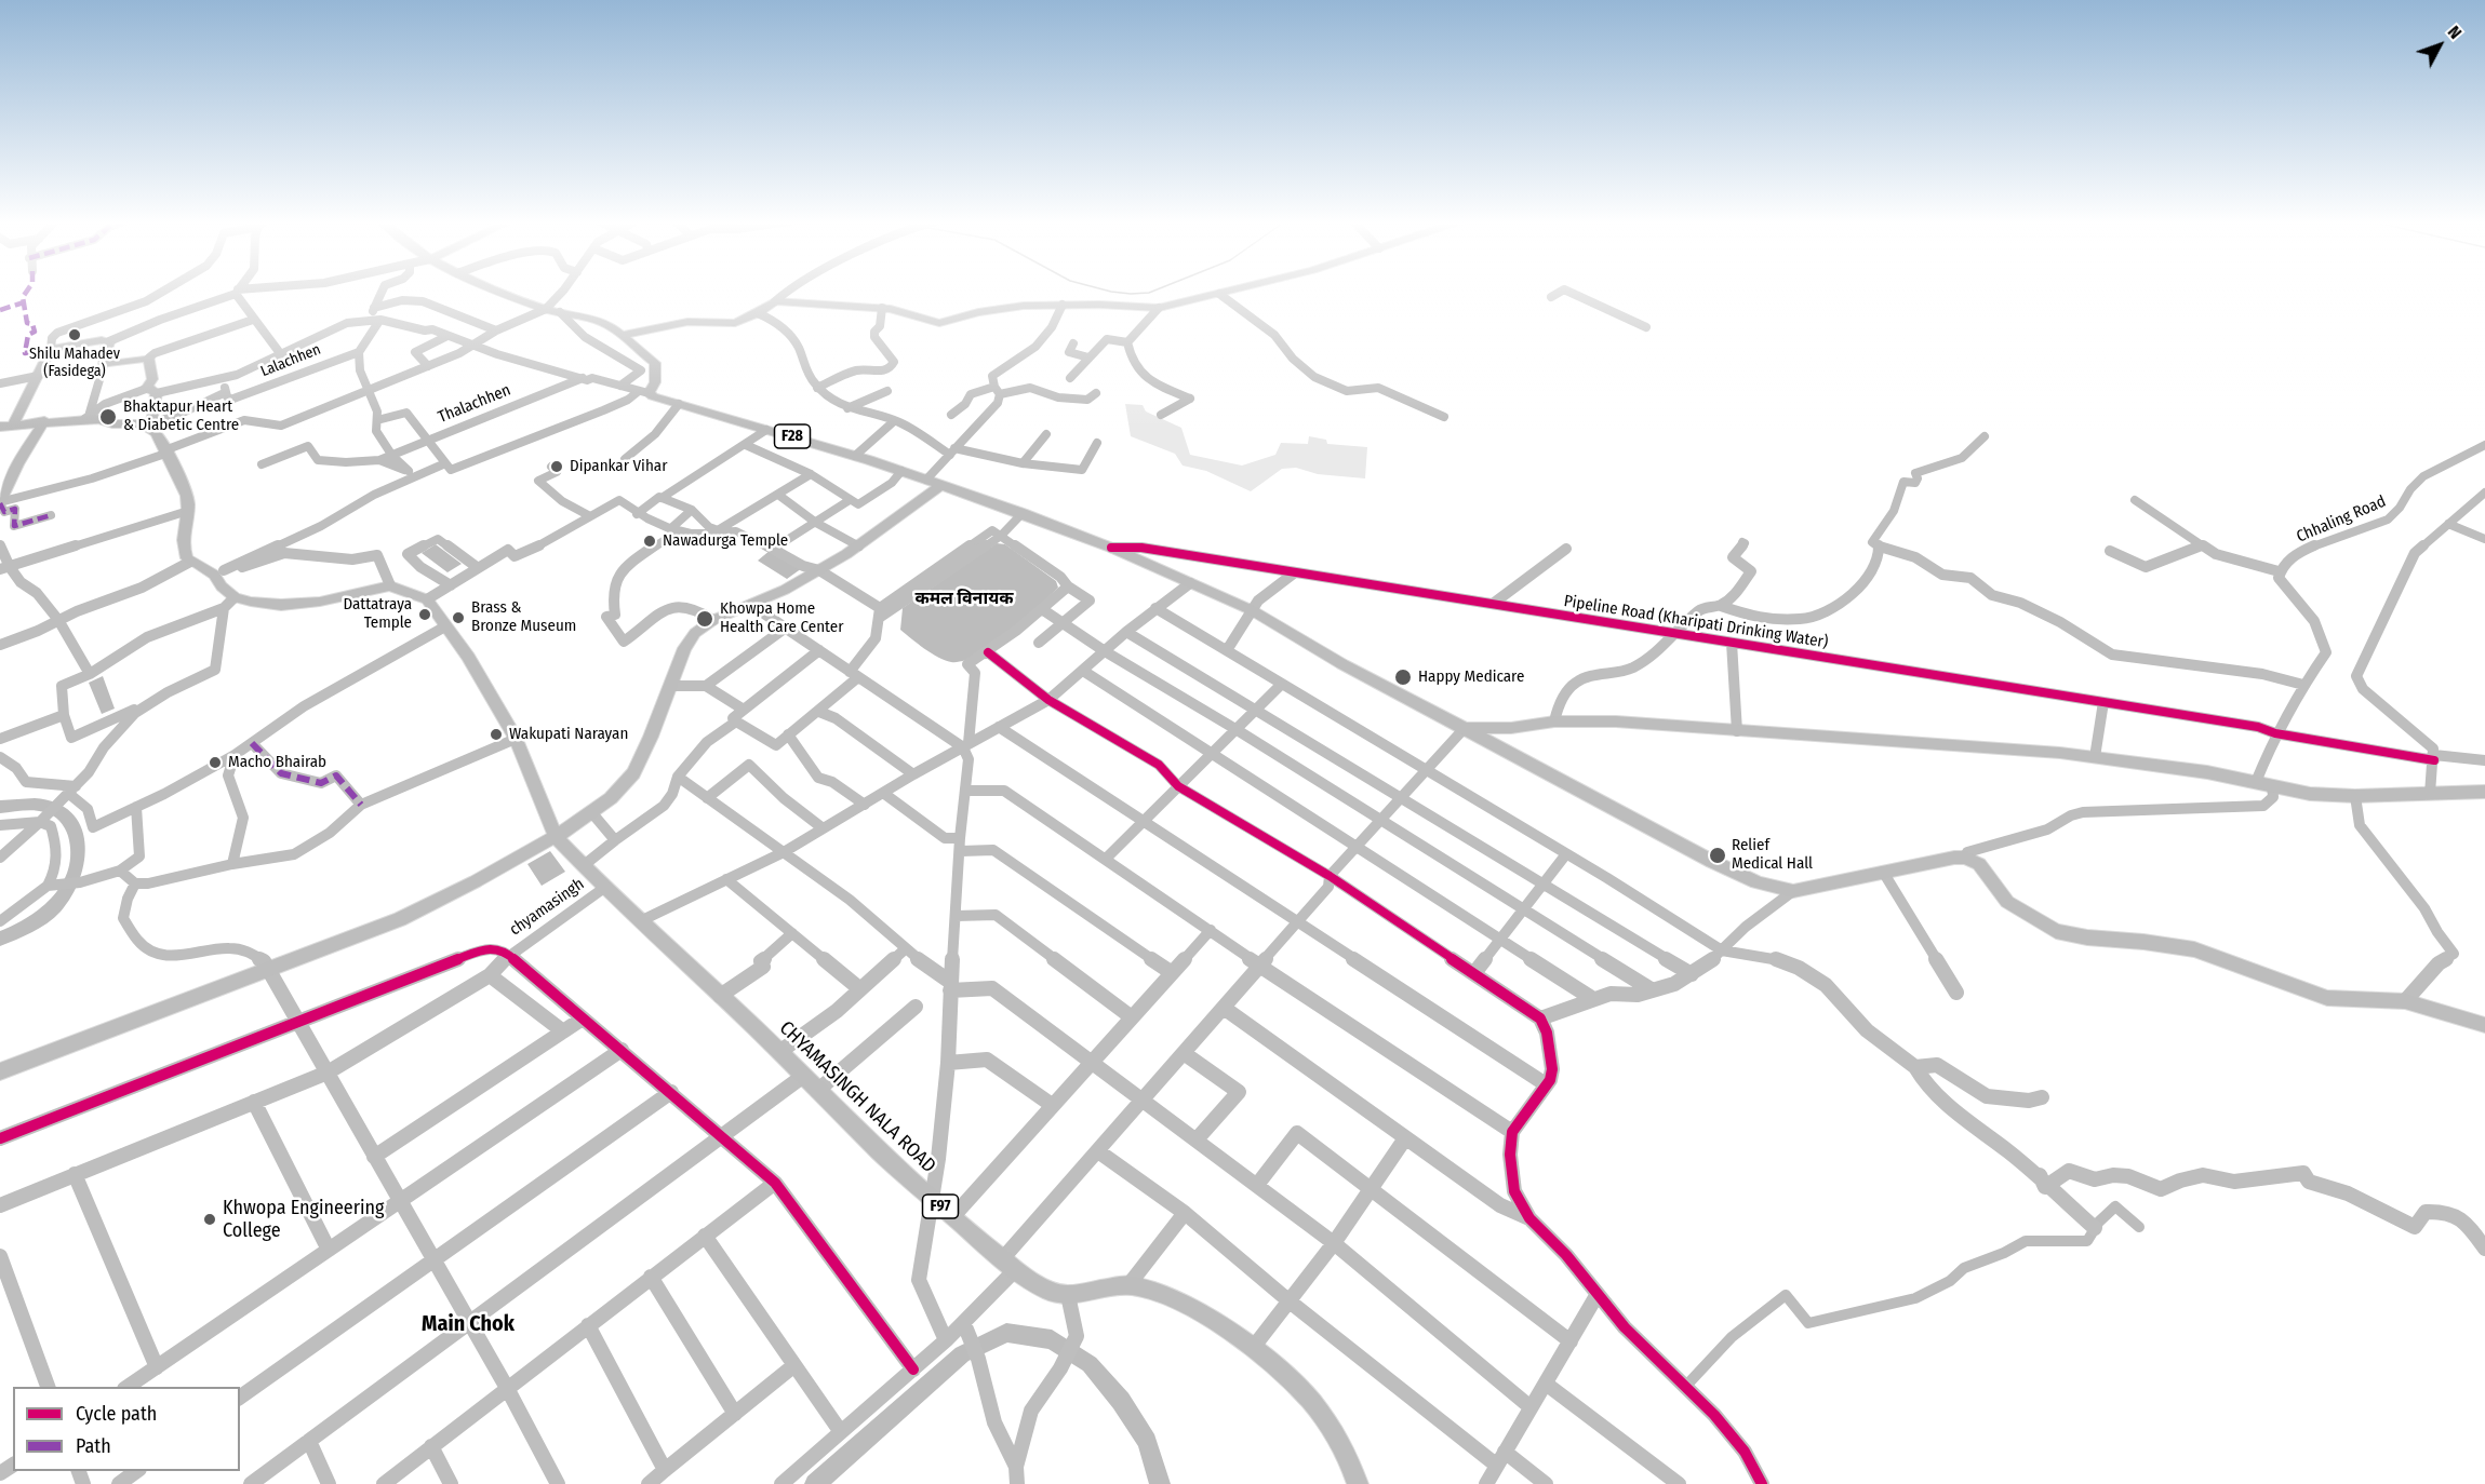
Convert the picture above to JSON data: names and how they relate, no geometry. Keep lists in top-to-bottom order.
{
  "streets": {
    "main road": ["F28", "CHYAMASINGH NALA ROAD", "F97"],
    "street": [
      "Lalachhen",
      "Thalachhen",
      "Chhaling Road",
      "Pipeline Road (Kharipati Drinking Water)",
      "chyamasingh"
    ]
  },
  "crossings": [
    ["F28", "Pipeline Road (Kharipati Drinking Water)"],
    ["chyamasingh", "CHYAMASINGH NALA ROAD"]
  ],
  "districts": ["कमल विनायक", "Main Chok"],
  "places": [
    "Shilu Mahadev (Fasidega)",
    "Bhaktapur Heart & Diabetic Centre",
    "Dipankar Vihar",
    "Nawadurga Temple",
    "Dattatraya Temple",
    "Brass & Bronze Museum",
    "Khowpa Home Health Care Center",
    "Happy Medicare",
    "Wakupati Narayan",
    "Macho Bhairab",
    "Relief Medical Hall",
    "Khwopa Engineering College"
  ],
  "legend": ["Cycle path", "Path"],
  "north": "top right"
}
